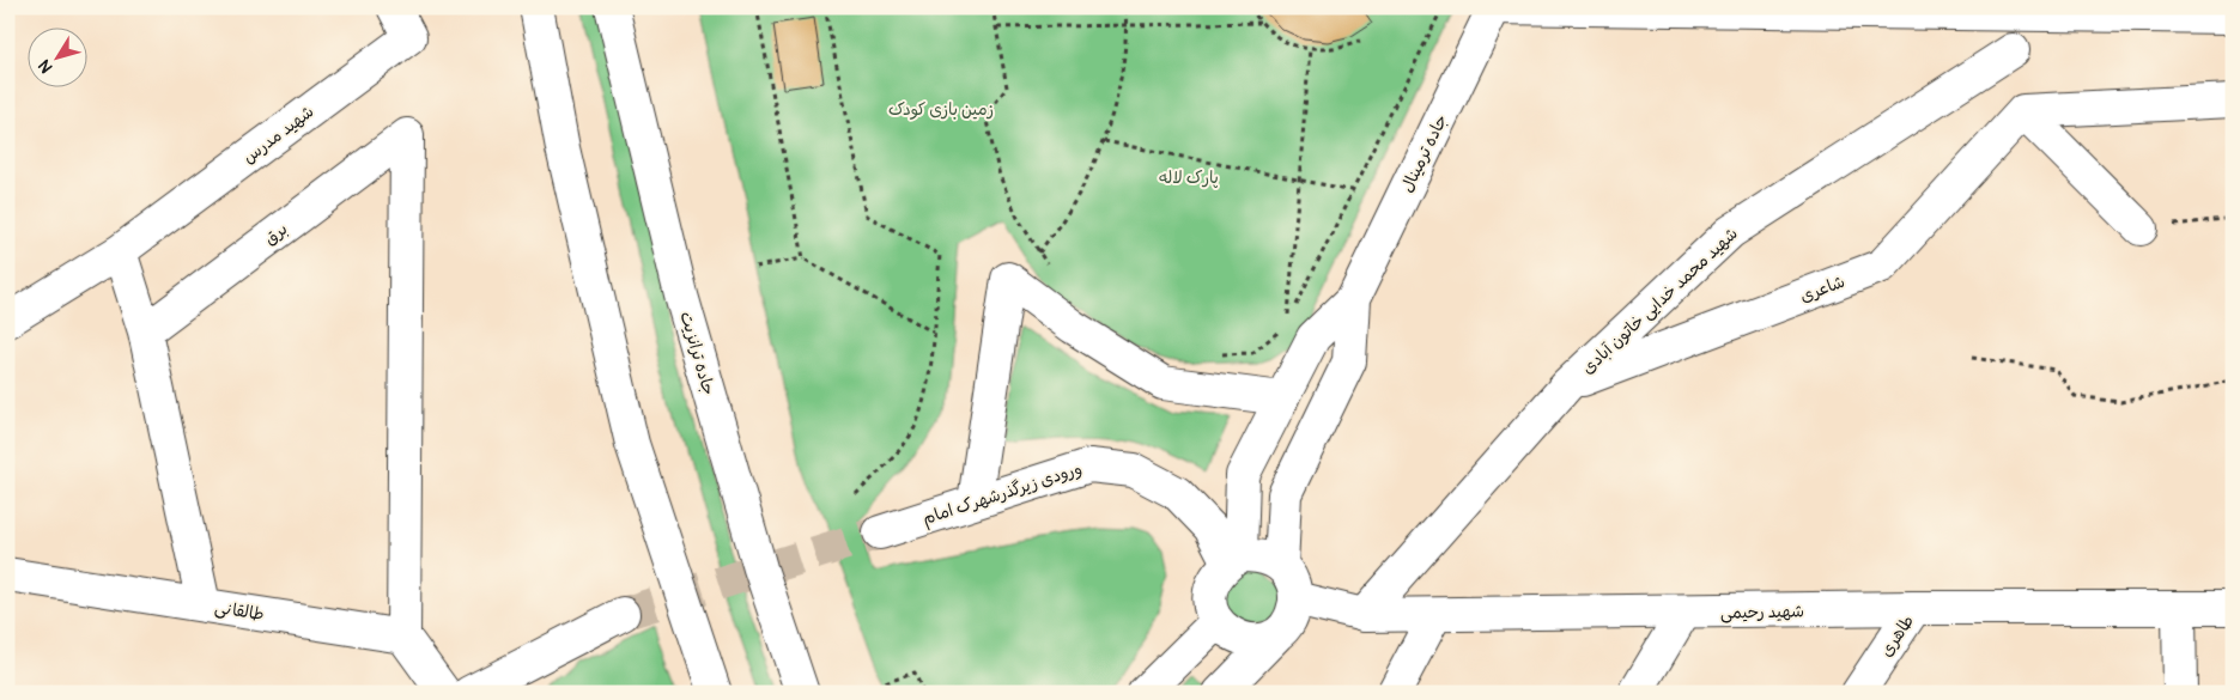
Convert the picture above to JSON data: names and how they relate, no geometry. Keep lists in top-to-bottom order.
{
  "streets": {
    "street": [
      "شهید مدرس",
      "جاده ترمینال",
      "برق",
      "شاعری",
      "شهید محمد خدایی خاتون آبادی",
      "جاده ترانزیت",
      "ورودی زیرگذرشهرک امام",
      "طالقانی",
      "شهید رحیمی",
      "طاهری"
    ]
  },
  "crossings": [
    ["برق", "طالقانی"],
    ["شاعری", "شهید محمد خدایی خاتون آبادی"],
    ["شهید محمد خدایی خاتون آبادی", "شهید رحیمی"],
    ["ورودی زیرگذرشهرک امام", "شهید رحیمی"],
    ["شهید رحیمی", "طاهری"]
  ],
  "parks": ["زمین بازی کودک", "پارک لاله"],
  "north": "bottom left"
}
